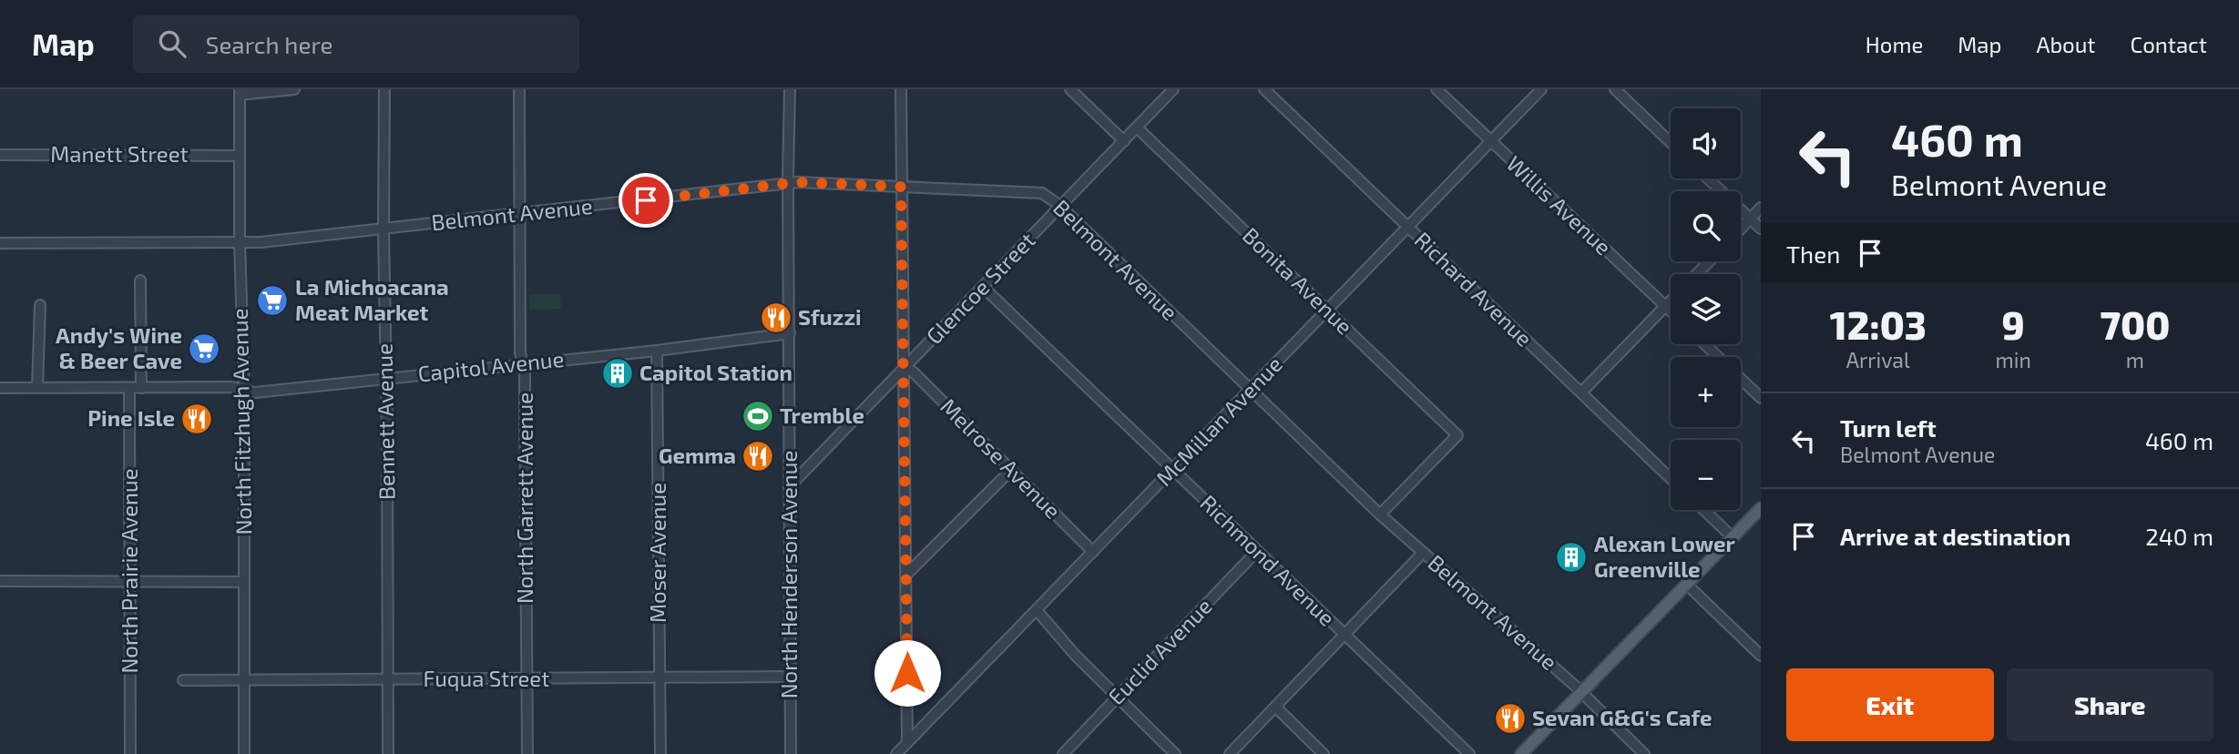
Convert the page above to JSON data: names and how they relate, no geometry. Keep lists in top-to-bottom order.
{
  "streets": {
    "street": [
      "Manett Street",
      "Willis Avenue",
      "Belmont Avenue",
      "Bonita Avenue",
      "Glencoe Street",
      "Richard Avenue",
      "Capitol Avenue",
      "North Fitzhugh Avenue",
      "Bennett Avenue",
      "McMillan Avenue",
      "Melrose Avenue",
      "North Garrett Avenue",
      "Moser Avenue",
      "Richmond Avenue",
      "North Prairie Avenue",
      "North Henderson Avenue",
      "Euclid Avenue",
      "Fuqua Street"
    ]
  },
  "crossings": [
    ["Manett Street", "North Fitzhugh Avenue"],
    ["Willis Avenue", "McMillan Avenue"],
    ["Belmont Avenue", "Bonita Avenue"],
    ["Belmont Avenue", "Glencoe Street"],
    ["Belmont Avenue", "North Fitzhugh Avenue"],
    ["Belmont Avenue", "Bennett Avenue"],
    ["Belmont Avenue", "McMillan Avenue"],
    ["Belmont Avenue", "North Garrett Avenue"],
    ["Belmont Avenue", "North Henderson Avenue"],
    ["Bonita Avenue", "Glencoe Street"],
    ["Bonita Avenue", "McMillan Avenue"],
    ["Glencoe Street", "Melrose Avenue"],
    ["Glencoe Street", "Richmond Avenue"],
    ["Glencoe Street", "North Henderson Avenue"],
    ["Richard Avenue", "McMillan Avenue"],
    ["Capitol Avenue", "North Fitzhugh Avenue"],
    ["Capitol Avenue", "Bennett Avenue"],
    ["Capitol Avenue", "North Garrett Avenue"],
    ["Capitol Avenue", "Moser Avenue"],
    ["Capitol Avenue", "North Prairie Avenue"],
    ["Capitol Avenue", "North Henderson Avenue"],
    ["North Fitzhugh Avenue", "Fuqua Street"],
    ["Bennett Avenue", "Fuqua Street"],
    ["McMillan Avenue", "Melrose Avenue"],
    ["McMillan Avenue", "Richmond Avenue"],
    ["North Garrett Avenue", "Fuqua Street"],
    ["Moser Avenue", "Fuqua Street"],
    ["Richmond Avenue", "Euclid Avenue"],
    ["North Henderson Avenue", "Fuqua Street"]
  ],
  "places": {
    "supermarket": ["La Michoacana Meat Market", "Andy's Wine & Beer Cave"],
    "restaurant": [
      "Sfuzzi",
      "Pine Isle",
      "Gemma",
      "Sevan G&G's Cafe"
    ],
    "building": ["Capitol Station", "Alexan Lower Greenville"],
    "sports": ["Tremble"]
  },
  "page": {
    "header": "Map",
    "search": "Search here",
    "nav": [
      "Home",
      "Map",
      "About",
      "Contact"
    ],
    "turn": ["460 m", "Belmont Avenue"],
    "map_buttons": ["+", "−"],
    "then": "Then",
    "eta": [
      "12:03",
      "Arrival",
      "9",
      "min",
      "700",
      "m"
    ],
    "list": [
      {
        "name": "Turn left",
        "note": "Belmont Avenue",
        "value": "460 m"
      },
      {
        "name": "Arrive at destination",
        "value": "240 m"
      }
    ],
    "buttons": ["Exit", "Share"]
  }
}
